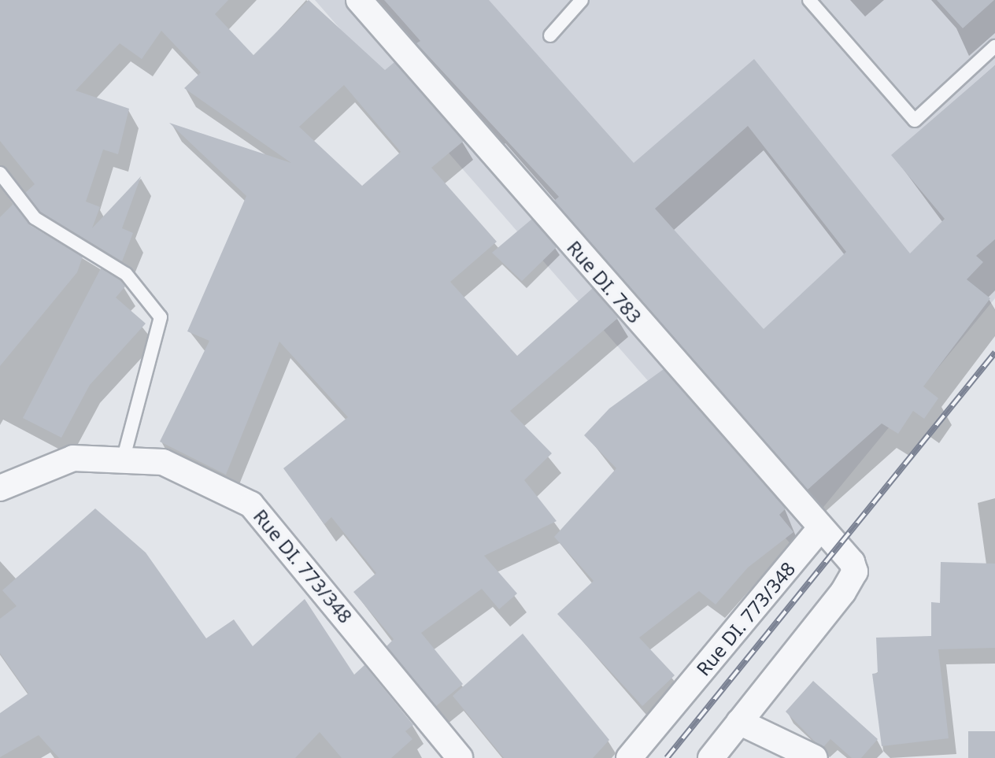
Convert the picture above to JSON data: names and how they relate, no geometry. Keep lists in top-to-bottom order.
{
  "streets": {
    "street": ["Rue DI. 783", "Rue DI. 773/348"]
  },
  "crossings": [
    ["Rue DI. 783", "Rue DI. 773/348"]
  ]
}
